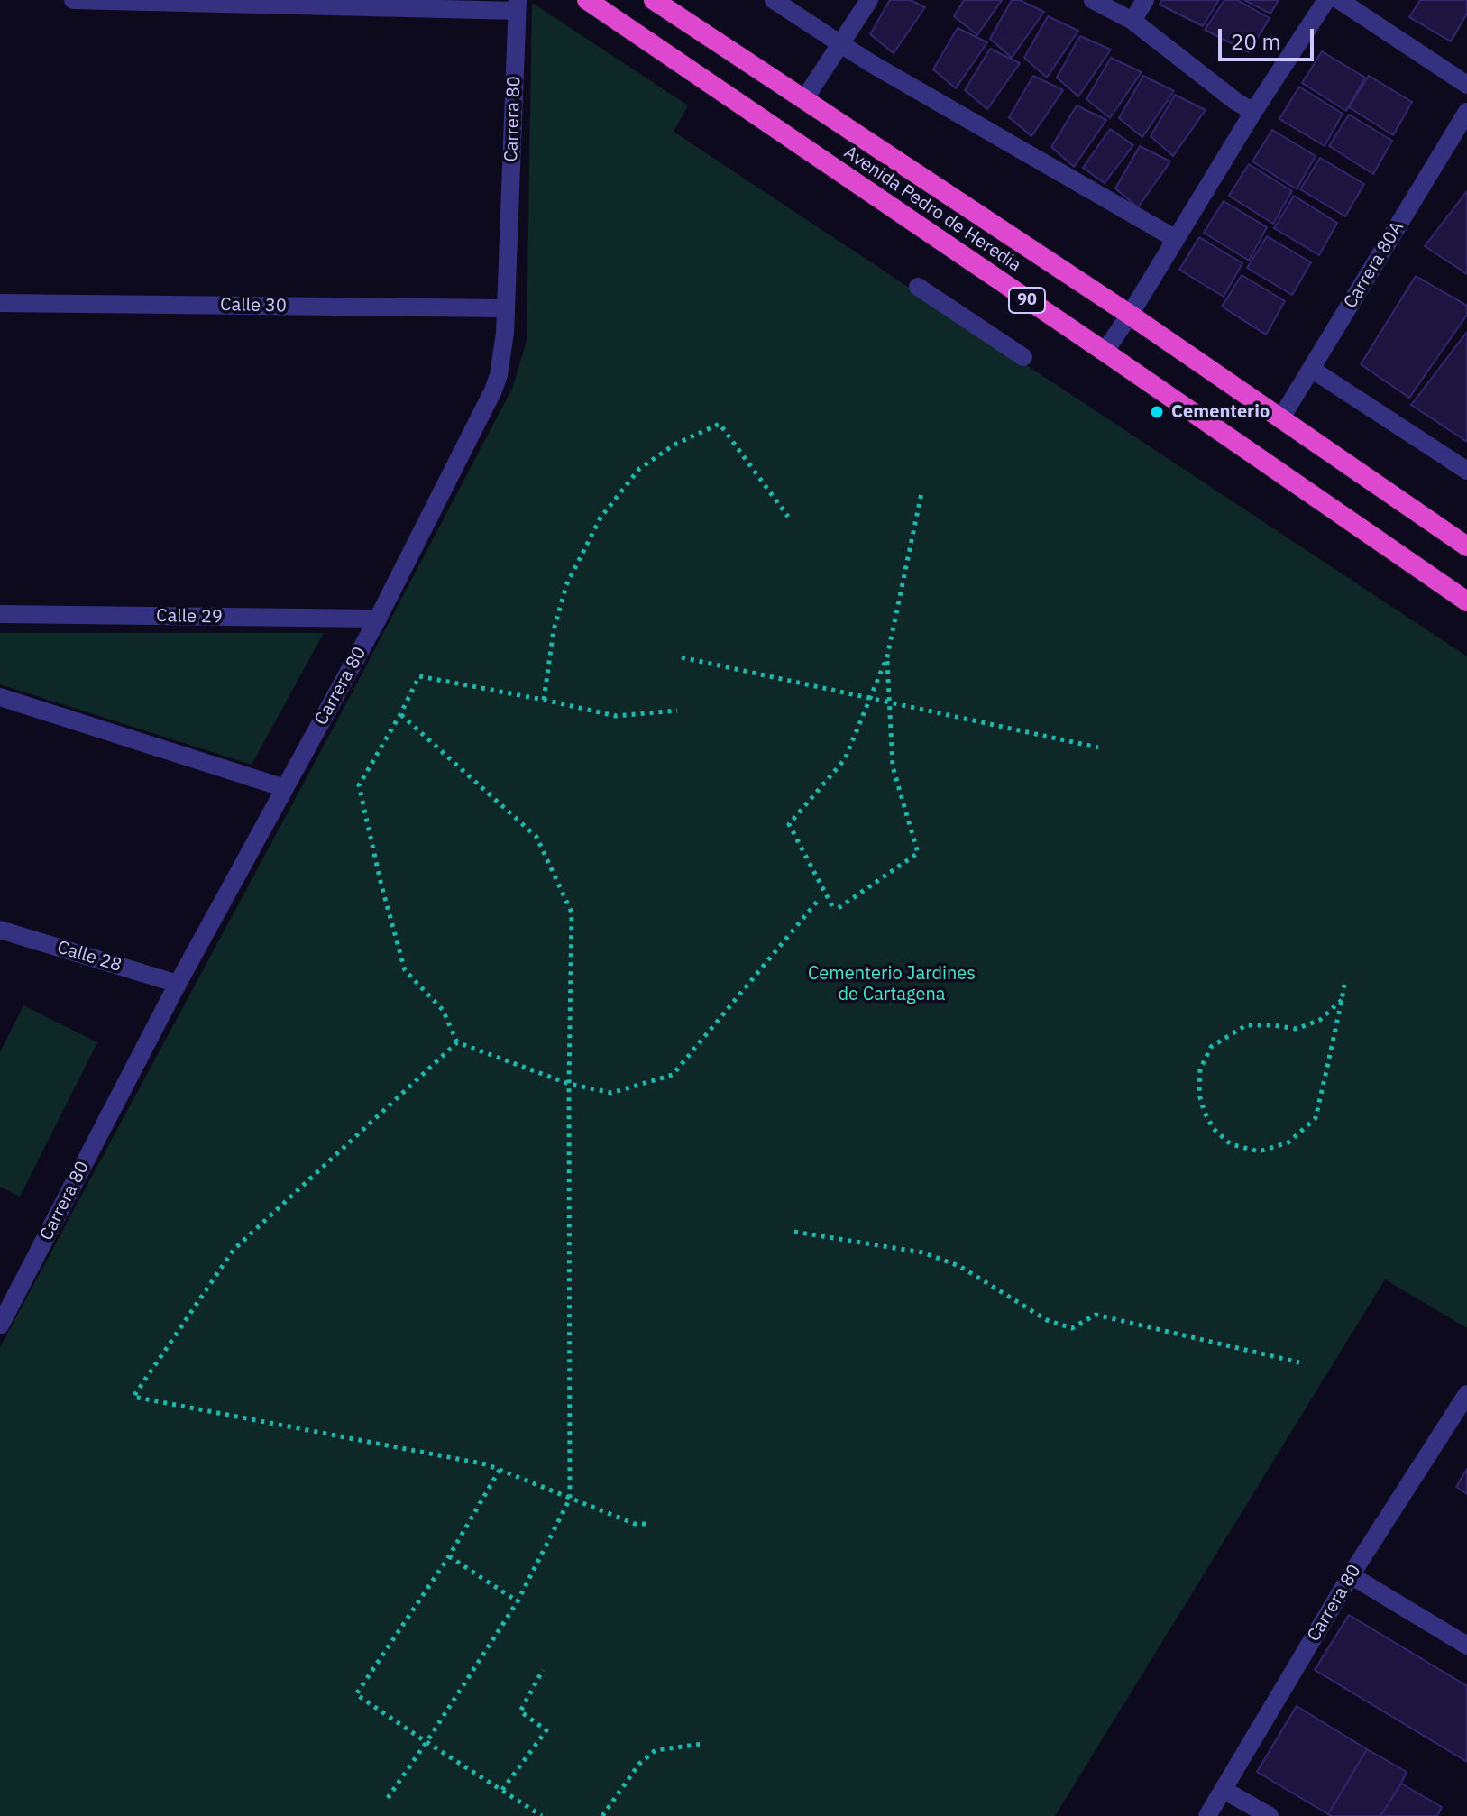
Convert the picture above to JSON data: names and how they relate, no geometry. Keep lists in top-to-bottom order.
{
  "streets": {
    "highway": ["Avenida Pedro de Heredia", "90"],
    "street": [
      "Carrera 80",
      "Carrera 80A",
      "Calle 30",
      "Calle 29",
      "Calle 28"
    ]
  },
  "crossings": [
    ["Carrera 80", "Calle 30"],
    ["Carrera 80", "Calle 29"],
    ["Carrera 80", "Calle 28"],
    ["Avenida Pedro de Heredia", "Carrera 80A"]
  ],
  "parks": ["Cementerio Jardines de Cartagena"],
  "places": ["Cementerio"],
  "scale_bar": "20 m"
}
